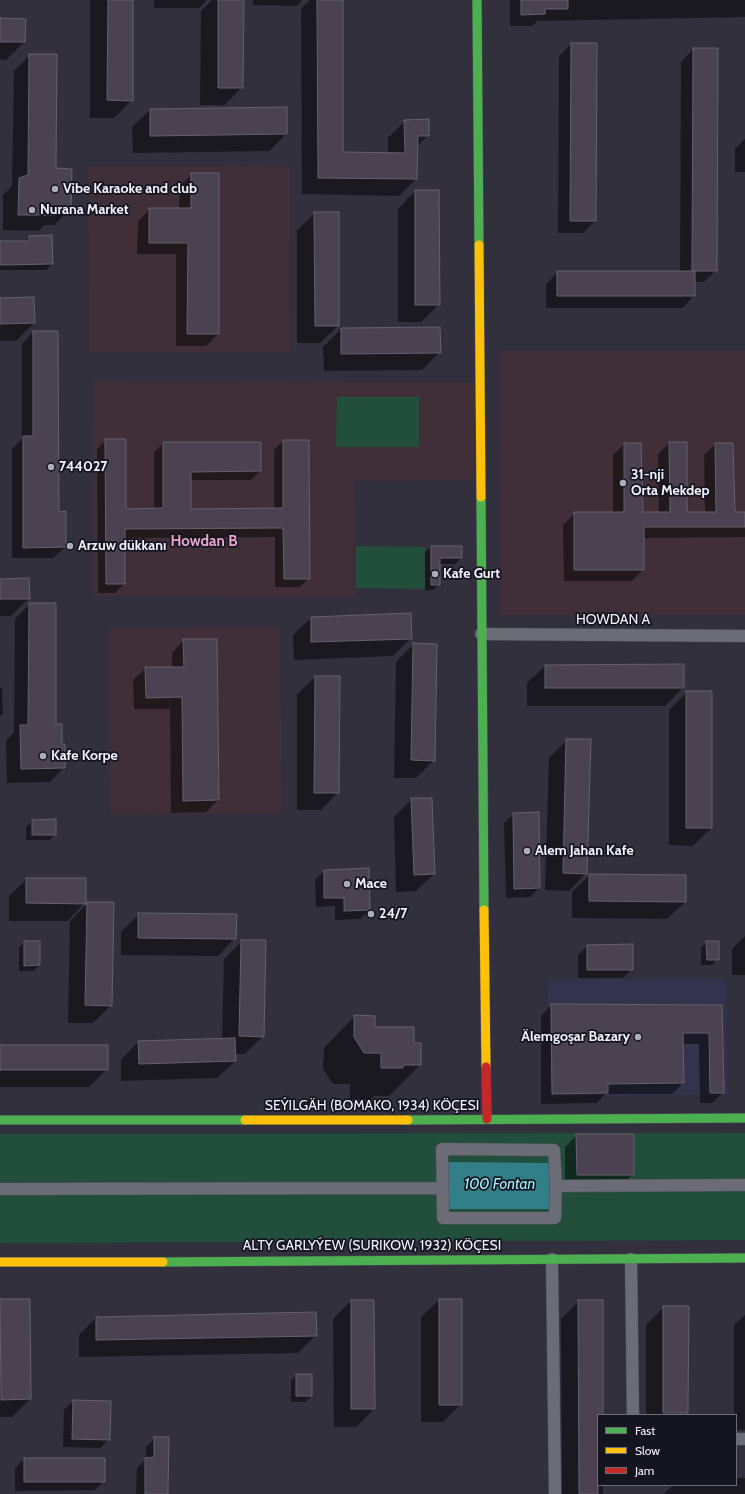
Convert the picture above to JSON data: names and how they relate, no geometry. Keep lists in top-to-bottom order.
{
  "streets": {
    "street": ["HOWDAN A", "SEÝILGÄH (BOMAKO, 1934) KÖÇESI", "ALTY GARLYÝEW (SURIKOW, 1932) KÖÇESI"]
  },
  "districts": ["Howdan B"],
  "water": ["100 Fontan"],
  "places": [
    "Vibe Karaoke and club",
    "Nurana Market",
    "744027",
    "31-nji Orta Mekdep",
    "Arzuw dükkanı",
    "Kafe Gurt",
    "Kafe Korpe",
    "Alem Jahan Kafe",
    "Mace",
    "24/7",
    "Älemgoşar Bazary"
  ],
  "legend": ["Fast", "Slow", "Jam"]
}
